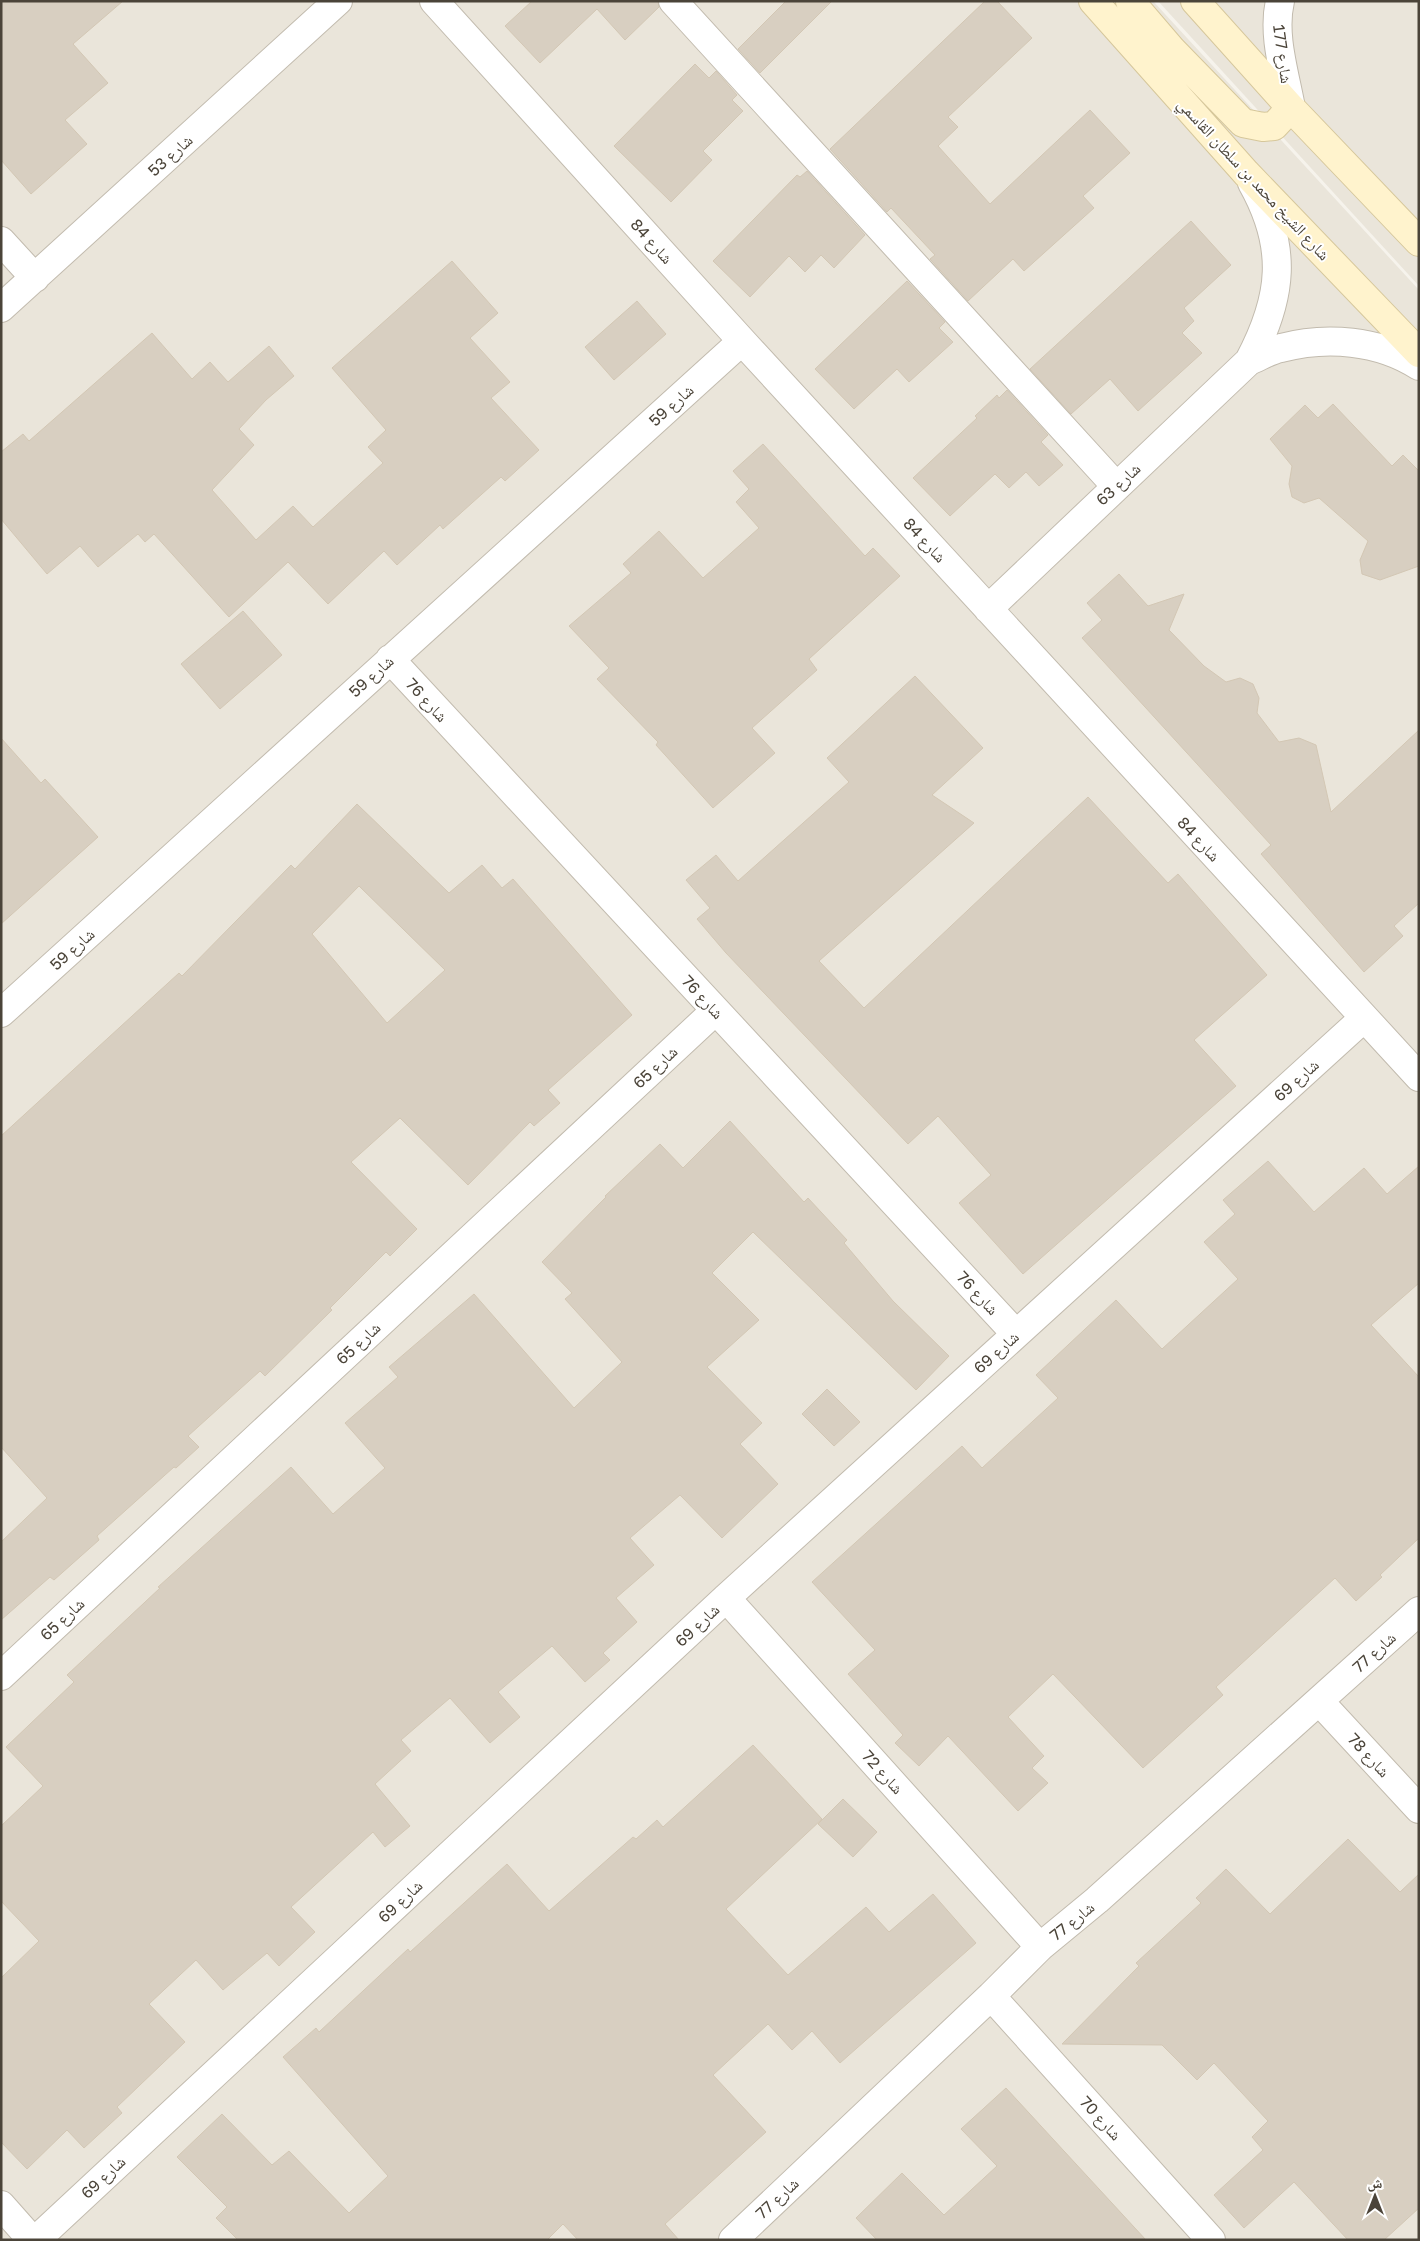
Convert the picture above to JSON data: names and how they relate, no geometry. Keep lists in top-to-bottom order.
{
  "streets": {
    "main road": ["شارع الشيخ محمد بن سلطان القاسمي"],
    "street": [
      "شارع 177",
      "شارع 53",
      "شارع 84",
      "شارع 59",
      "شارع 63",
      "شارع 76",
      "شارع 65",
      "شارع 69",
      "شارع 77",
      "شارع 78",
      "شارع 72",
      "شارع 70"
    ]
  },
  "crossings": [
    ["شارع الشيخ محمد بن سلطان القاسمي", "شارع 63"],
    ["شارع 84", "شارع 59"],
    ["شارع 84", "شارع 63"],
    ["شارع 84", "شارع 69"],
    ["شارع 59", "شارع 76"],
    ["شارع 76", "شارع 65"],
    ["شارع 76", "شارع 69"],
    ["شارع 69", "شارع 72"],
    ["شارع 77", "شارع 78"],
    ["شارع 77", "شارع 72"],
    ["شارع 77", "شارع 70"]
  ],
  "north": "top"
}
